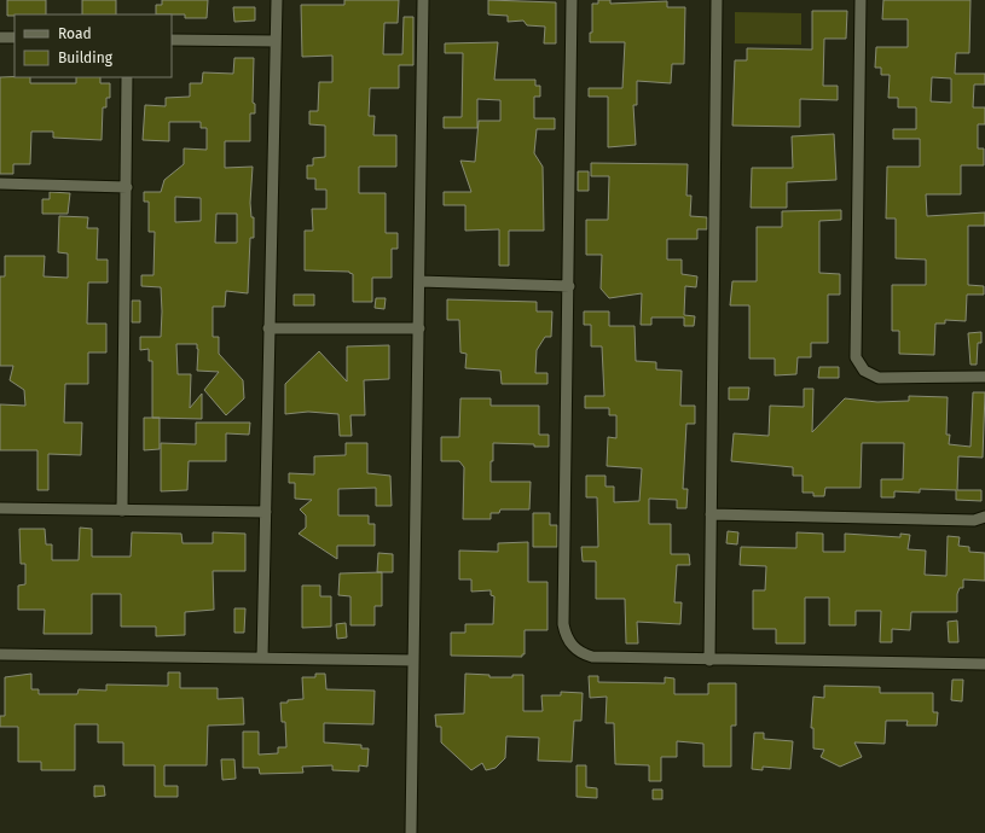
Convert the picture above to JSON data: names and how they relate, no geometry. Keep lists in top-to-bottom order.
{
  "legend": ["Road", "Building"]
}
